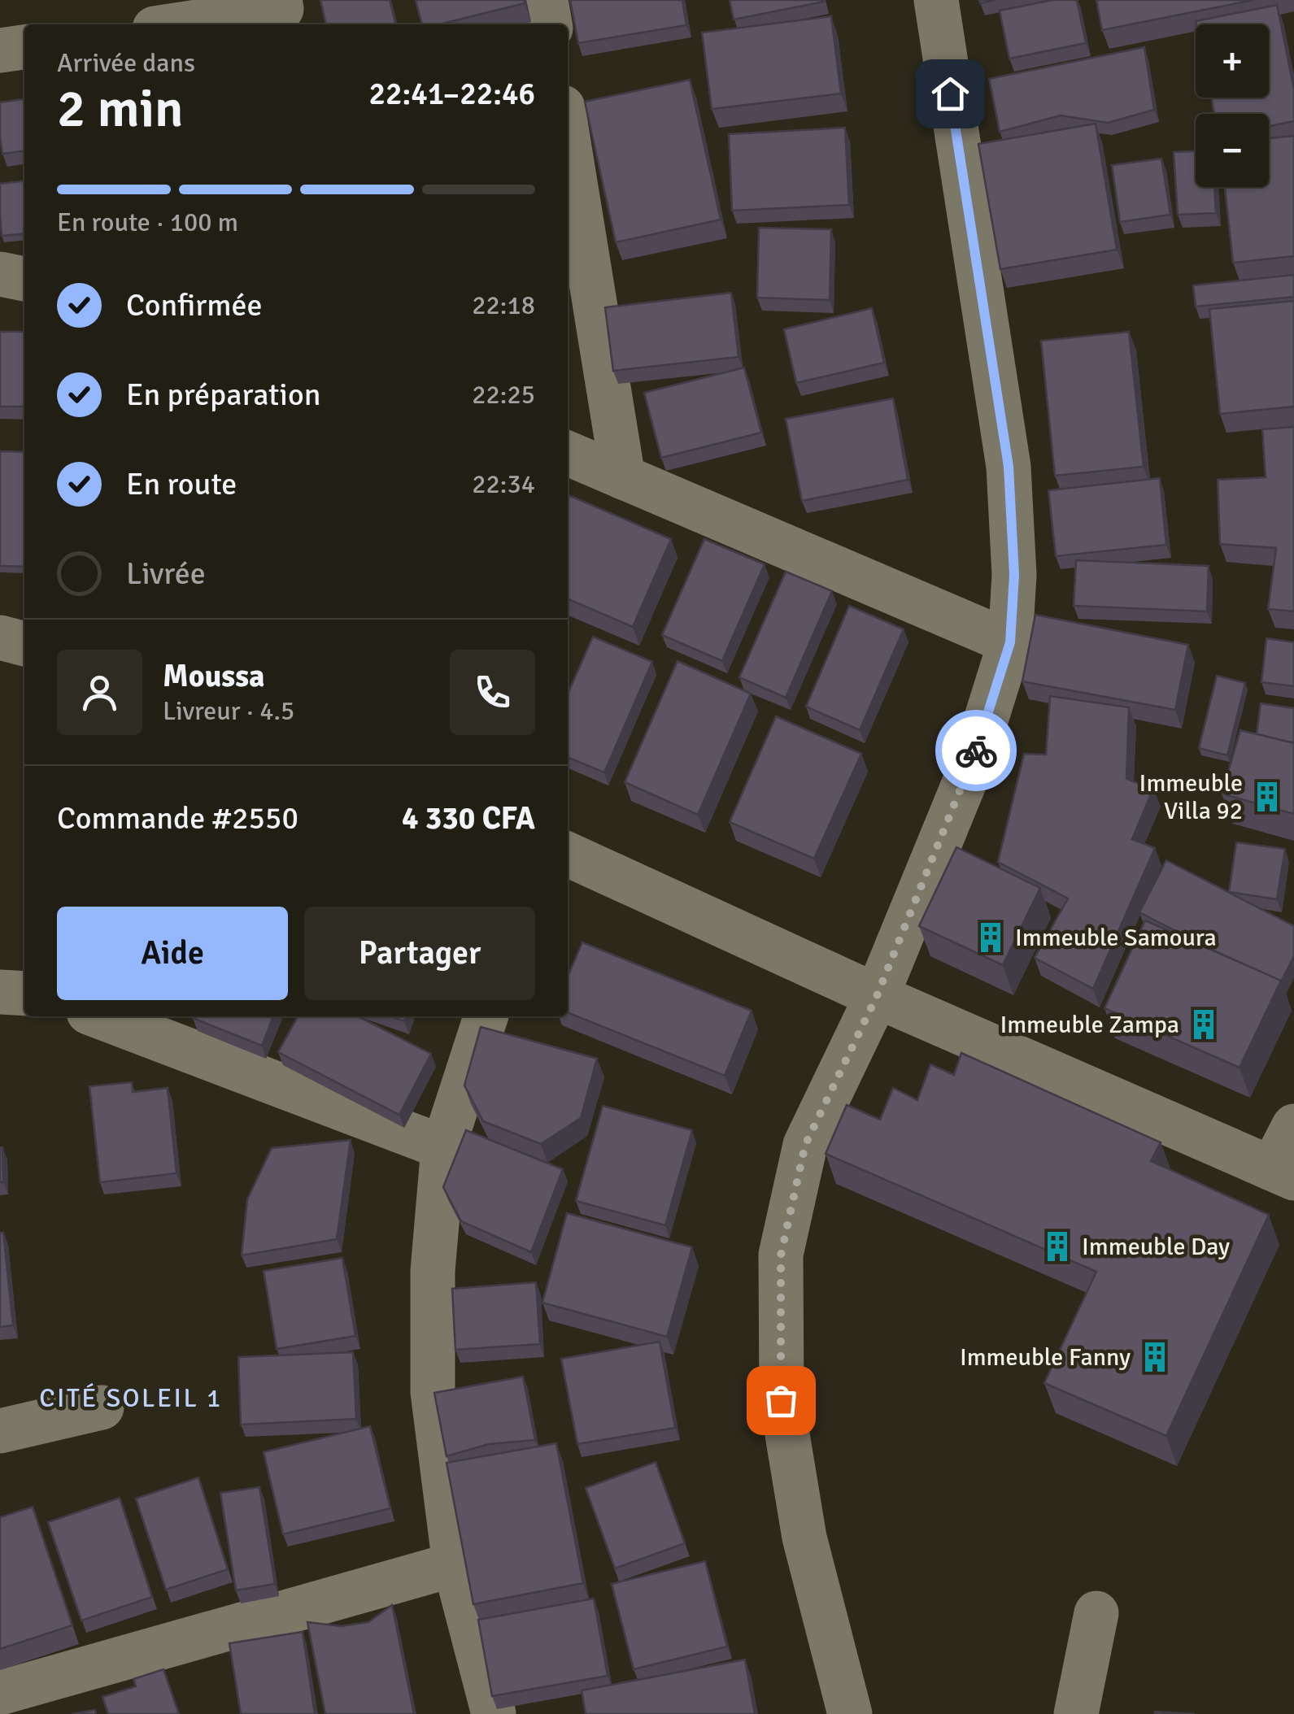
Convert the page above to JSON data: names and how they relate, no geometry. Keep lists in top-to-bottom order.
{
  "districts": ["CITÉ SOLEIL 1"],
  "places": {
    "building": [
      "Immeuble Villa 92",
      "Immeuble Samoura",
      "Immeuble Zampa",
      "Immeuble Day",
      "Immeuble Fanny"
    ]
  },
  "page": {
    "map_buttons": ["+", "−"],
    "heading": ["2 min", "Arrivée dans", "22:41–22:46"],
    "panel": [
      "Moussa",
      "Livreur · 4.5",
      "Commande #2550",
      "4 330 CFA"
    ],
    "bar": "En route · 100 m",
    "list": [
      ["Confirmée", "22:18"],
      ["En préparation", "22:25"],
      ["En route", "22:34"],
      "Livrée"
    ],
    "buttons": ["Aide", "Partager"]
  }
}
